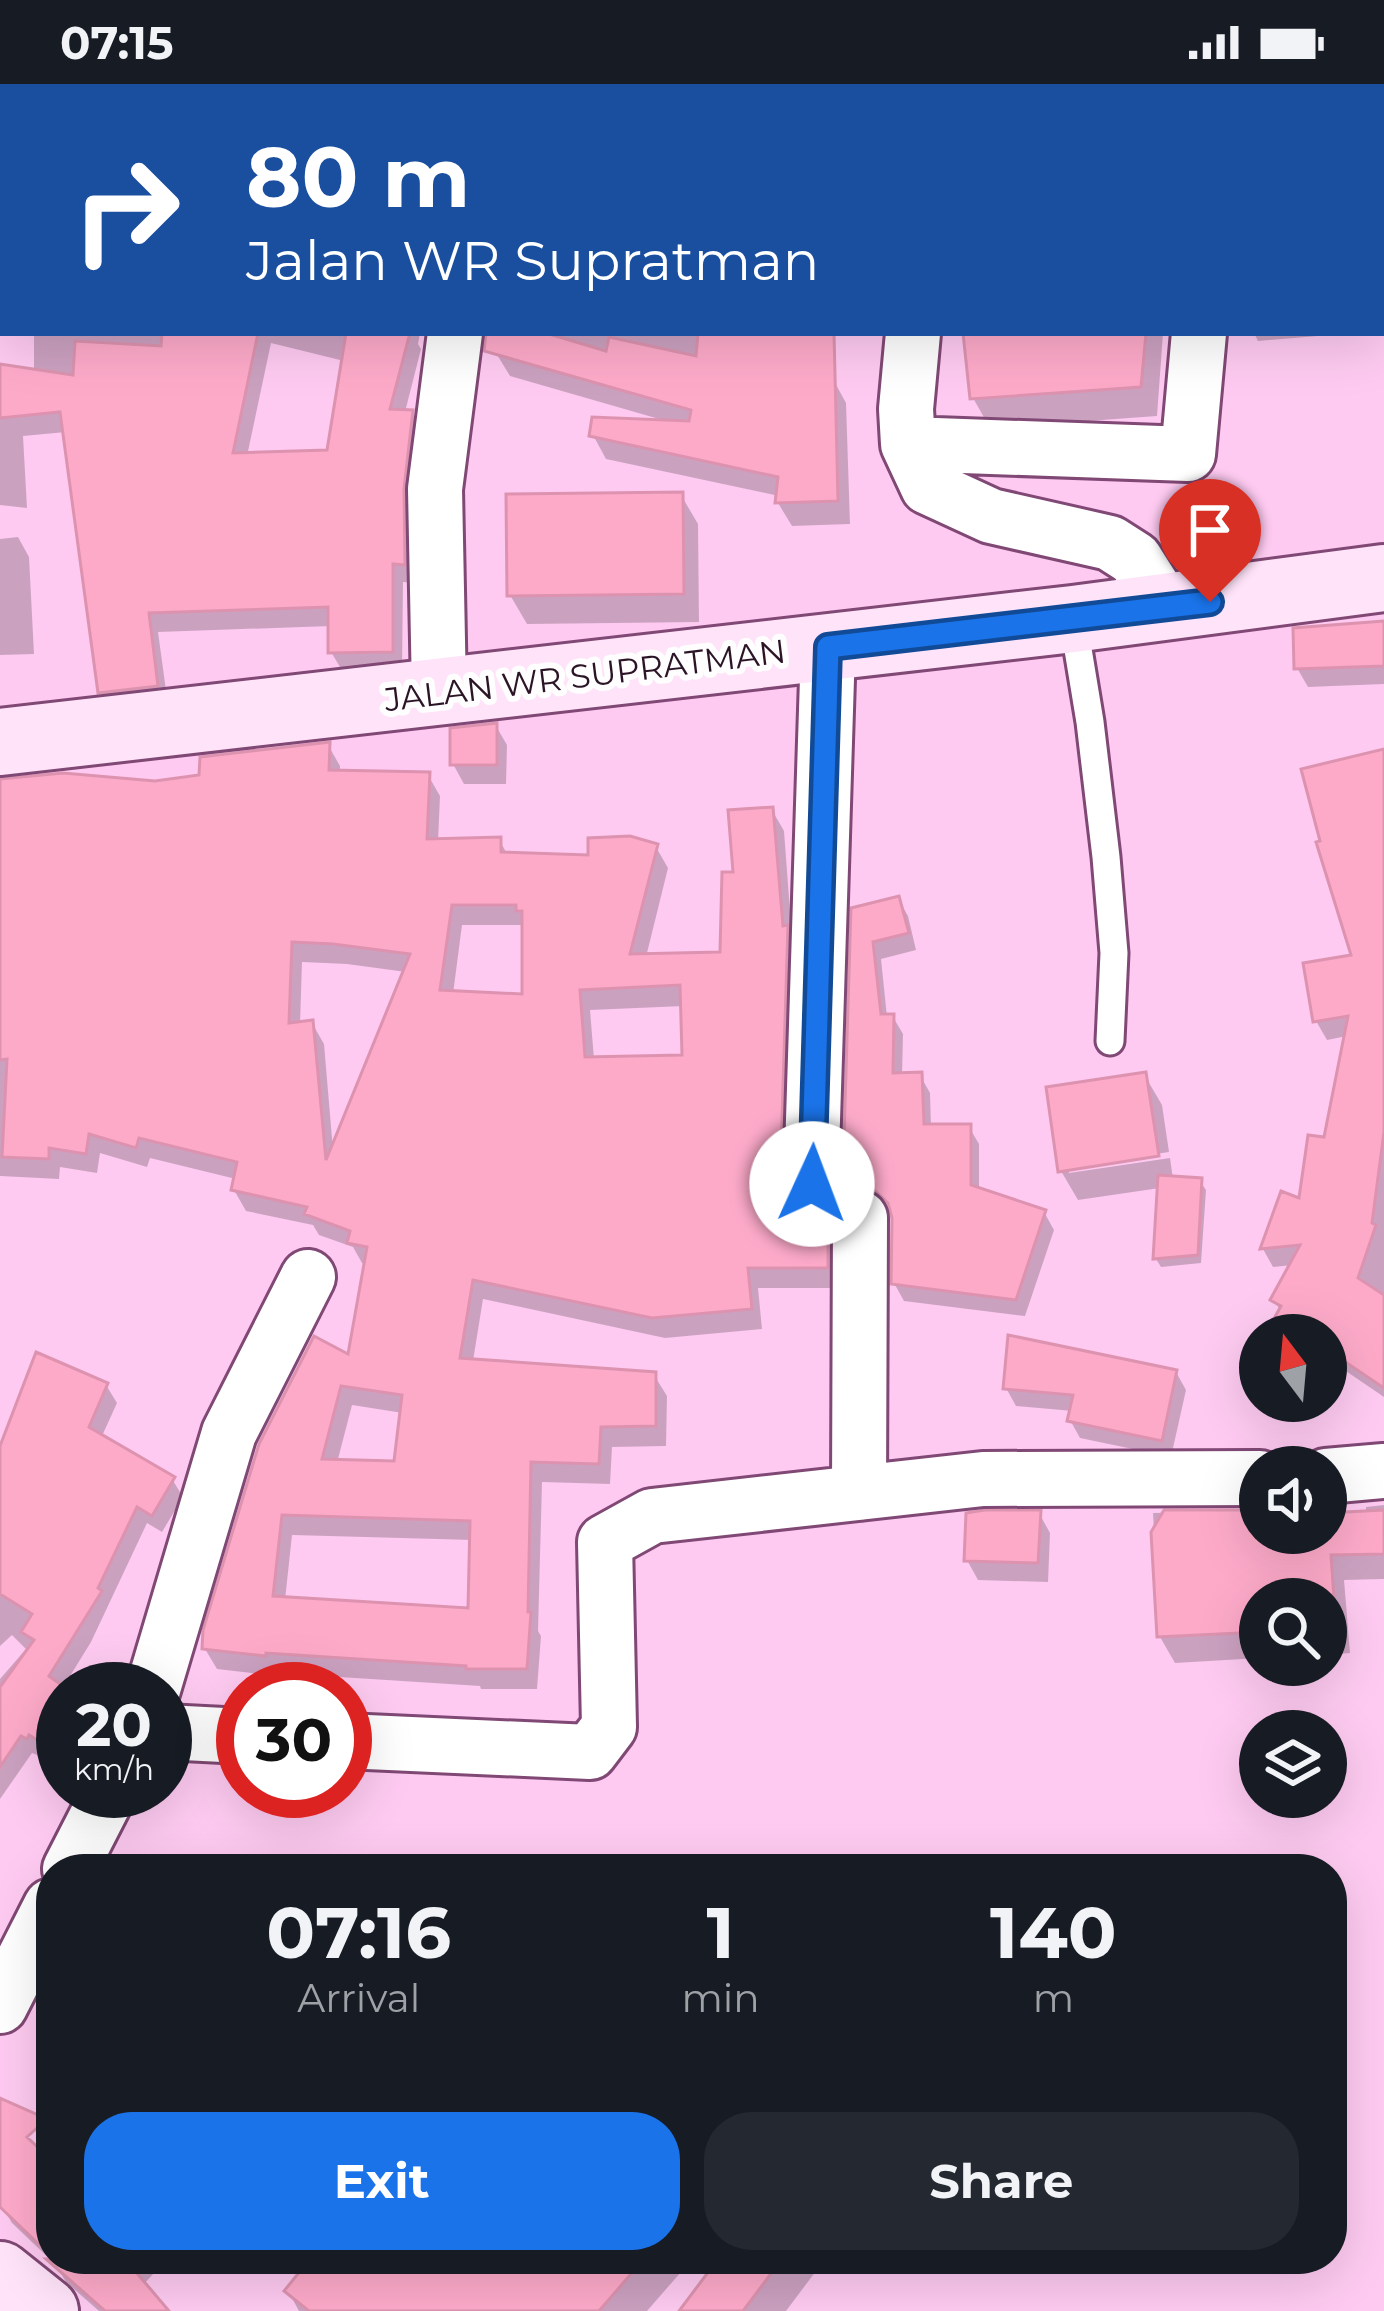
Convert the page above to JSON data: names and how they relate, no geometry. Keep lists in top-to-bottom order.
{
  "streets": {
    "main road": ["JALAN WR SUPRATMAN"]
  },
  "north": "top",
  "page": {
    "status": "07:15",
    "turn": ["80 m", "Jalan WR Supratman"],
    "speed": "20 km/h",
    "limit": "30",
    "eta": [
      "07:16",
      "Arrival",
      "1",
      "min",
      "140",
      "m"
    ],
    "buttons": ["Exit", "Share"]
  }
}
